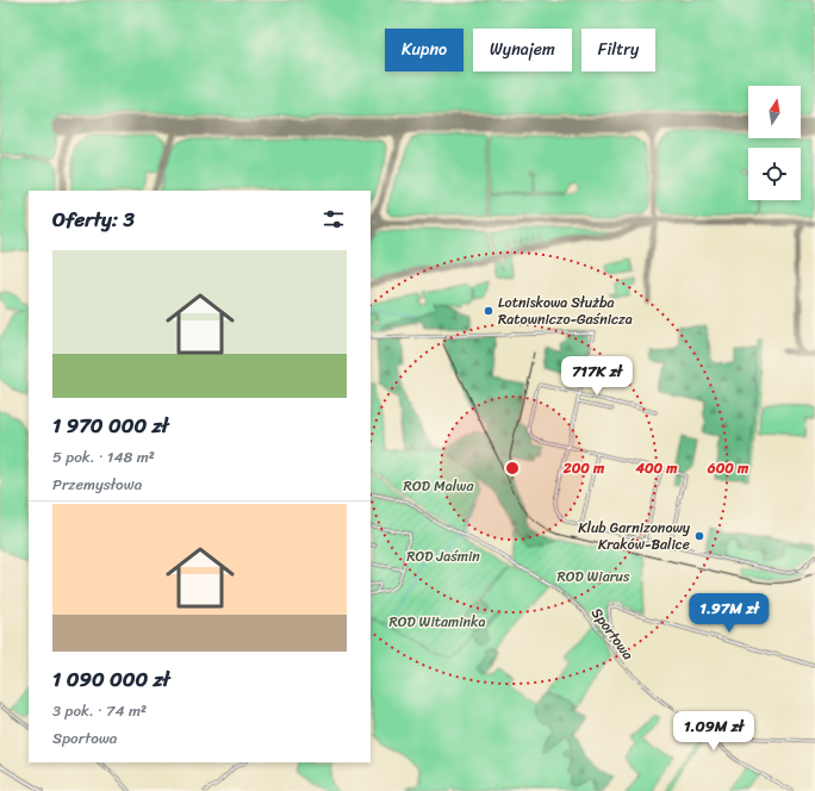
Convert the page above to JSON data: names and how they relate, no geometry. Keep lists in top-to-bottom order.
{
  "streets": {
    "street": ["Sportowa"]
  },
  "parks": [
    "ROD Malwa",
    "ROD Jaśmin",
    "ROD Wiarus",
    "ROD Witaminka"
  ],
  "places": ["Lotniskowa Służba Ratowniczo-Gaśnicza", "Klub Garnizonowy Kraków-Balice"],
  "north": "top",
  "page": {
    "chip": ["Kupno", "Wynajem", "Filtry"],
    "heading": "Oferty: 3",
    "list": [
      {
        "name": "1 970 000 zł",
        "note": "5 pok. · 148 m² · Przemysłowa"
      },
      {
        "name": "1 090 000 zł",
        "note": "3 pok. · 74 m² · Sportowa"
      }
    ],
    "price": ["717K zł", "1.97M zł", "1.09M zł"]
  },
  "rings": ["200 m", "400 m", "600 m"]
}
